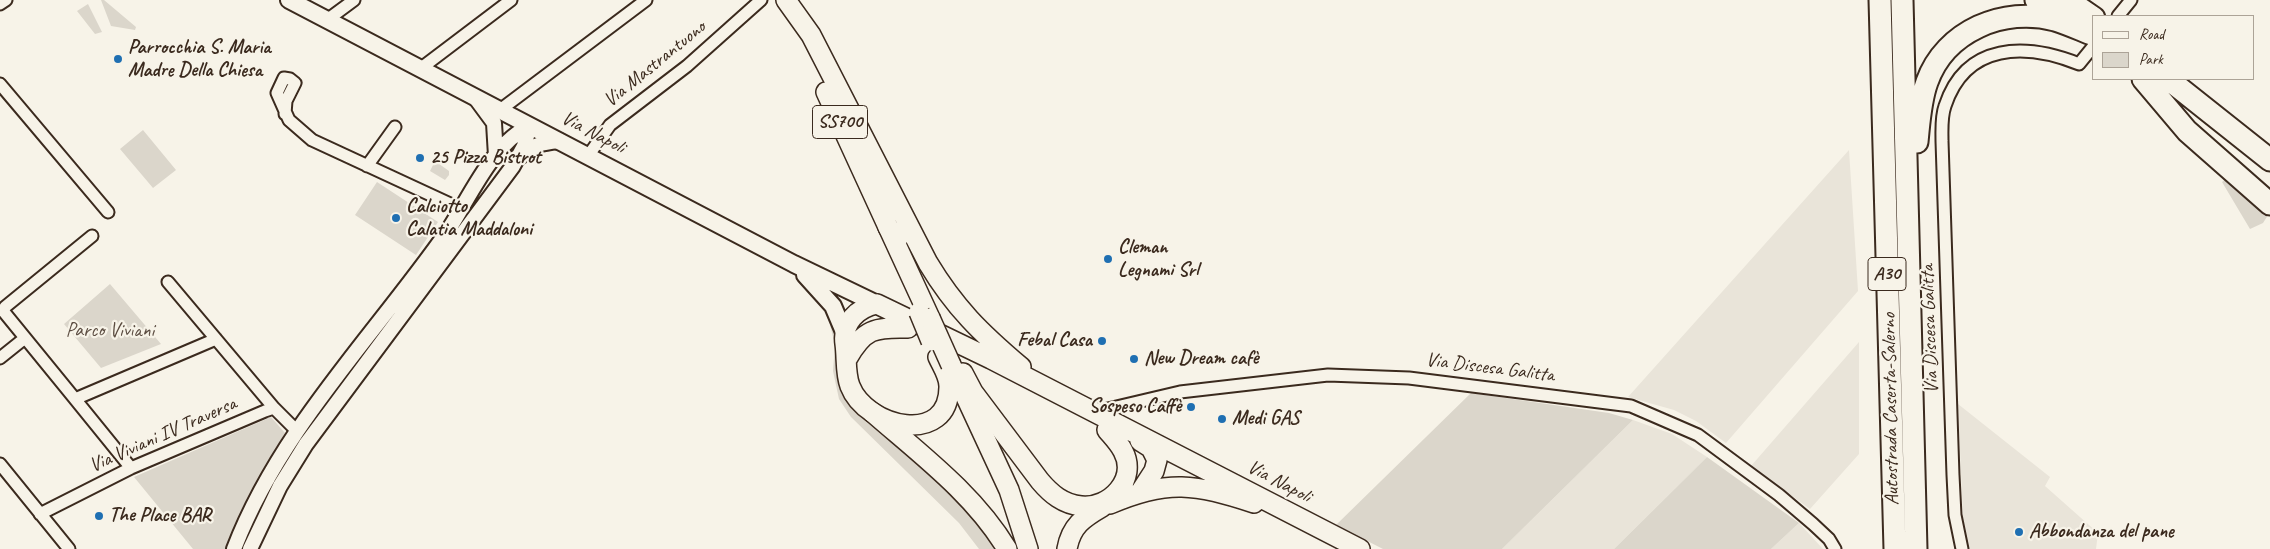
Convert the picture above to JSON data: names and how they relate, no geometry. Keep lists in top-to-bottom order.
{
  "streets": {
    "highway": ["A30", "Autostrada Caserta-Salerno"],
    "main road": ["SS700", "Via Napoli"],
    "street": ["Via Mastrantuono", "Via Discesa Galitta", "Via Viviani IV Traversa"]
  },
  "crossings": [
    ["Via Mastrantuono", "Via Napoli"],
    ["Via Napoli", "Via Discesa Galitta"]
  ],
  "parks": ["Parco Viviani"],
  "places": [
    "Parrocchia S. Maria Madre Della Chiesa",
    "25 Pizza Bistrot",
    "Calciotto Calatia Maddaloni",
    "Cleman Legnami Srl",
    "Febal Casa",
    "New Dream cafè",
    "Sospeso Caffè",
    "Medi GAS",
    "The Place BAR",
    "Abbondanza del pane"
  ],
  "legend": ["Road", "Park"]
}
